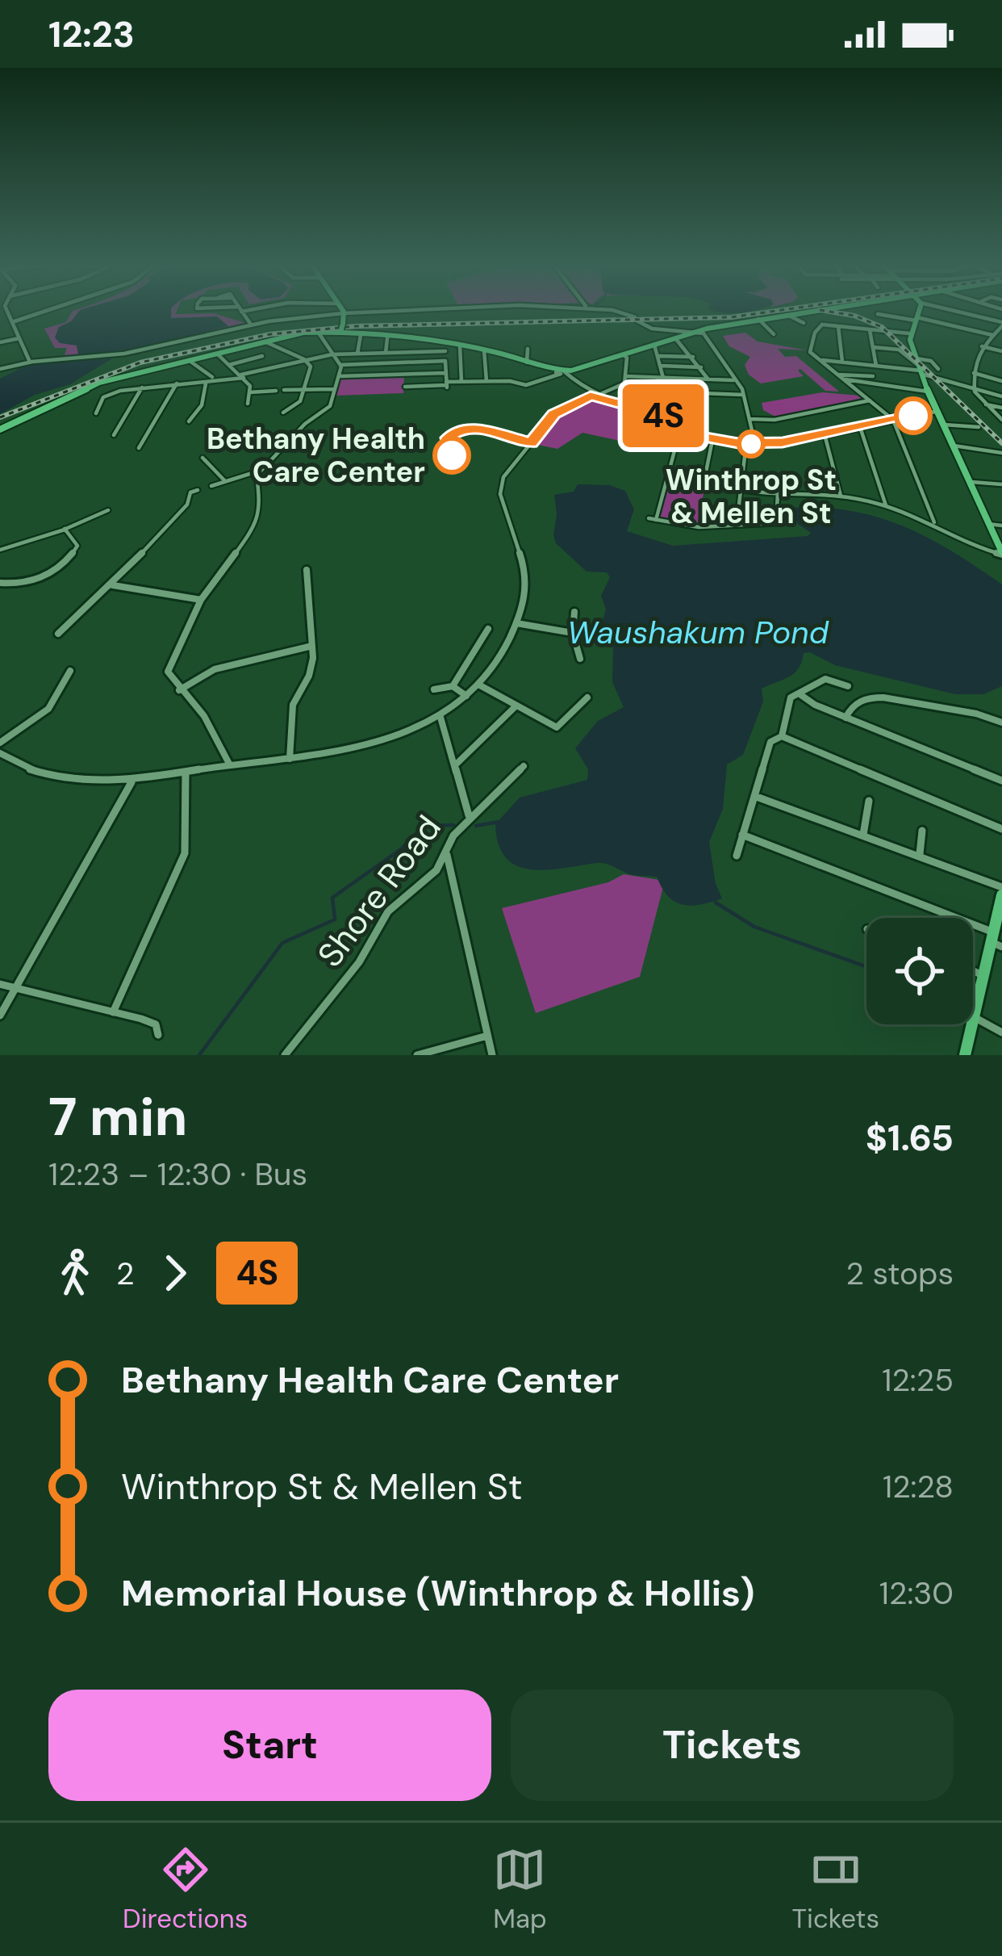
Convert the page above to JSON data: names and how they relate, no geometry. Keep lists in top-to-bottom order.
{
  "streets": {
    "street": ["Shore Road"]
  },
  "water": ["Waushakum Pond"],
  "places": ["Winthrop St & Mellen St", "Bethany Health Care Center"],
  "lines": ["bus line 4S"],
  "page": {
    "status": "12:23",
    "on_map": "4S",
    "heading": ["7 min", "12:23 – 12:30 · Bus", "$1.65"],
    "legs": ["2", "4S", "2 stops"],
    "list": [
      {
        "name": "Bethany Health Care Center",
        "value": "12:25"
      },
      {
        "name": "Winthrop St & Mellen St",
        "value": "12:28"
      },
      {
        "name": "Memorial House (Winthrop & Hollis)",
        "value": "12:30"
      }
    ],
    "buttons": ["Start", "Tickets"],
    "tabs": ["Directions", "Map", "Tickets"]
  }
}
